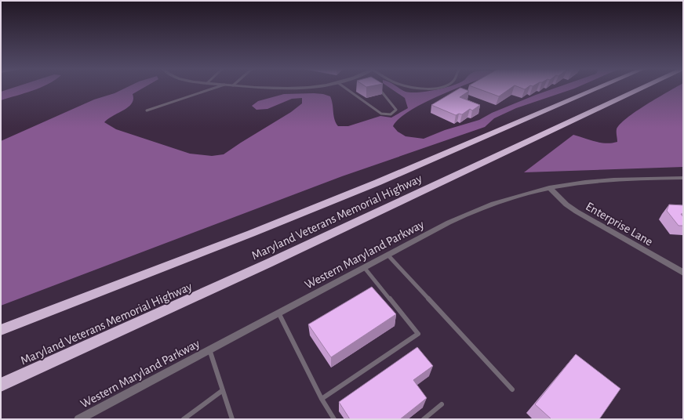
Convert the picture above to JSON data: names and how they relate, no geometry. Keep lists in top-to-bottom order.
{
  "streets": {
    "highway": ["Maryland Veterans Memorial Highway"],
    "street": ["Enterprise Lane", "Western Maryland Parkway"]
  },
  "crossings": [
    ["Enterprise Lane", "Western Maryland Parkway"]
  ]
}
